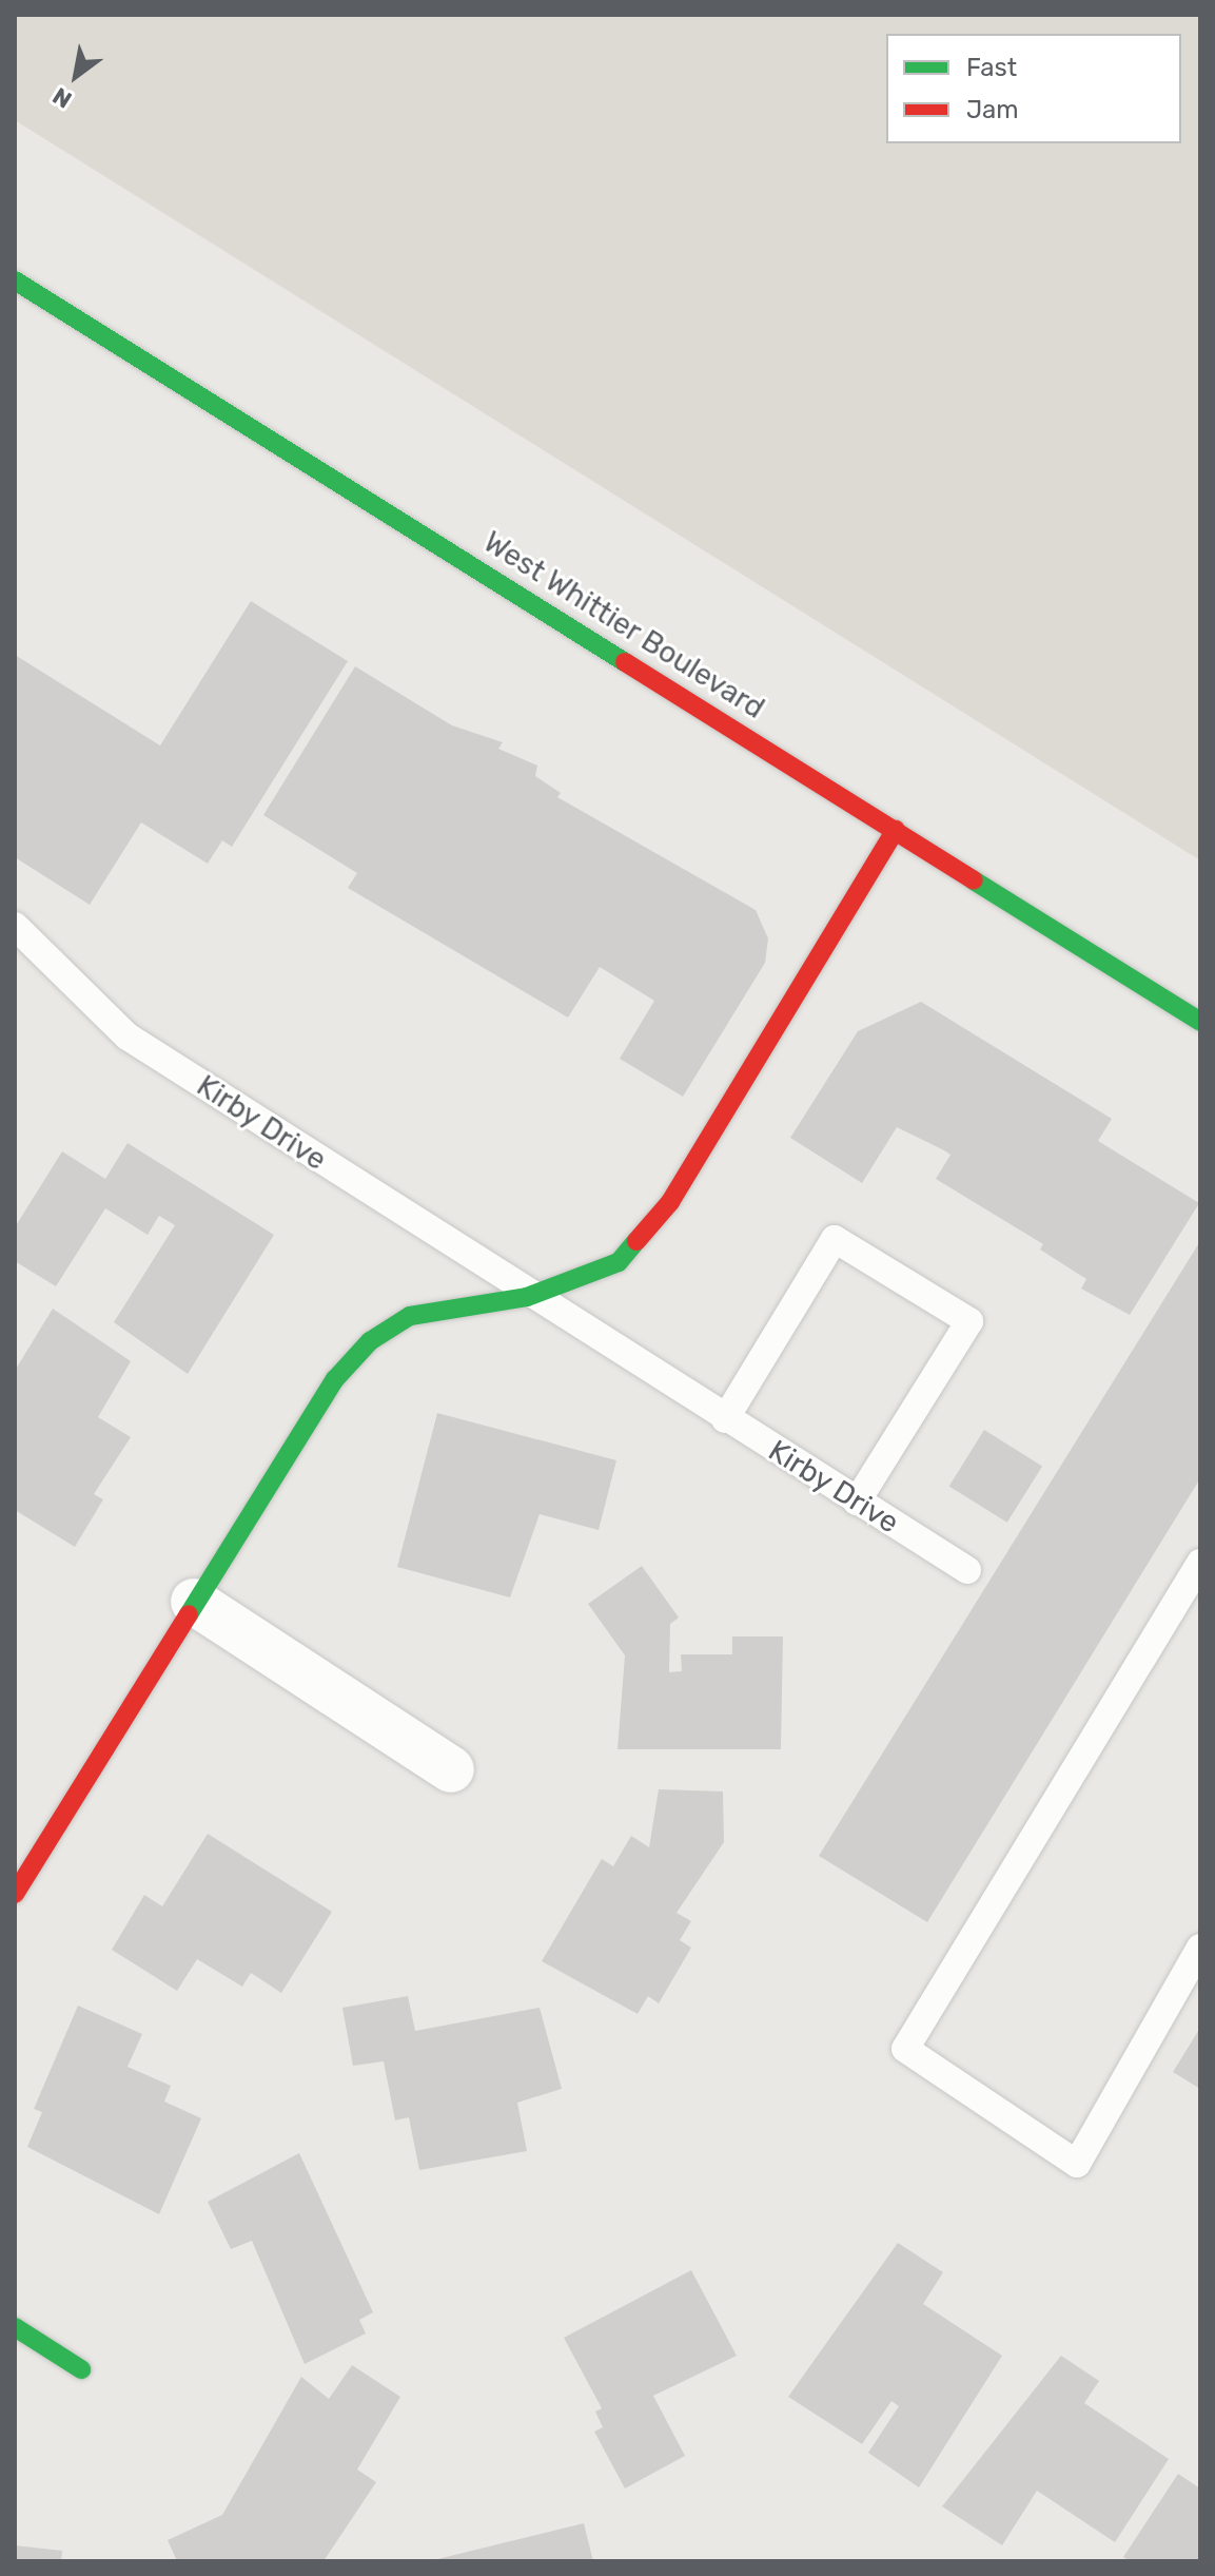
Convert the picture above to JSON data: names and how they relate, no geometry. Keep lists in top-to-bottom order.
{
  "streets": {
    "street": ["West Whittier Boulevard"],
    "lane": ["Kirby Drive"]
  },
  "legend": ["Fast", "Jam"],
  "north": "bottom left"
}
